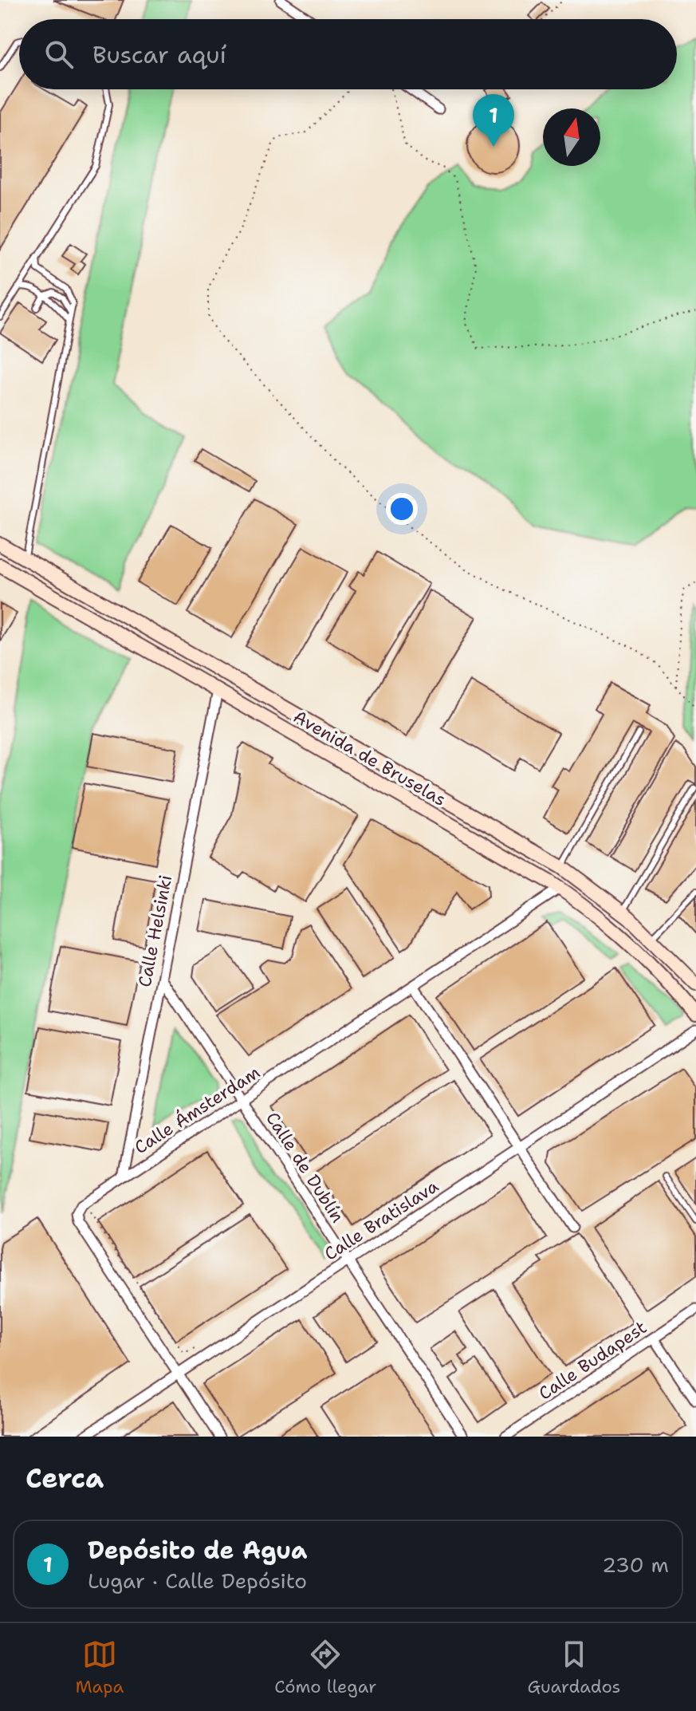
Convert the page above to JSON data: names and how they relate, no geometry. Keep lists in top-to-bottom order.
{
  "streets": {
    "main road": ["Avenida de Bruselas"],
    "street": [
      "Calle Helsinki",
      "Calle Ámsterdam",
      "Calle de Dublín",
      "Calle Bratislava",
      "Calle Budapest"
    ]
  },
  "crossings": [
    ["Avenida de Bruselas", "Calle Helsinki"],
    ["Avenida de Bruselas", "Calle Ámsterdam"],
    ["Calle Helsinki", "Calle Ámsterdam"],
    ["Calle Helsinki", "Calle de Dublín"],
    ["Calle Ámsterdam", "Calle de Dublín"],
    ["Calle Ámsterdam", "Calle Bratislava"],
    ["Calle de Dublín", "Calle Bratislava"]
  ],
  "north": "top",
  "page": {
    "search": "Buscar aquí",
    "pins": "1",
    "heading": "Cerca",
    "list": [
      {
        "mark": "1",
        "name": "Depósito de Agua",
        "note": "Lugar · Calle Depósito",
        "value": "230 m"
      }
    ],
    "nav": ["Mapa", "Cómo llegar", "Guardados"]
  }
}
